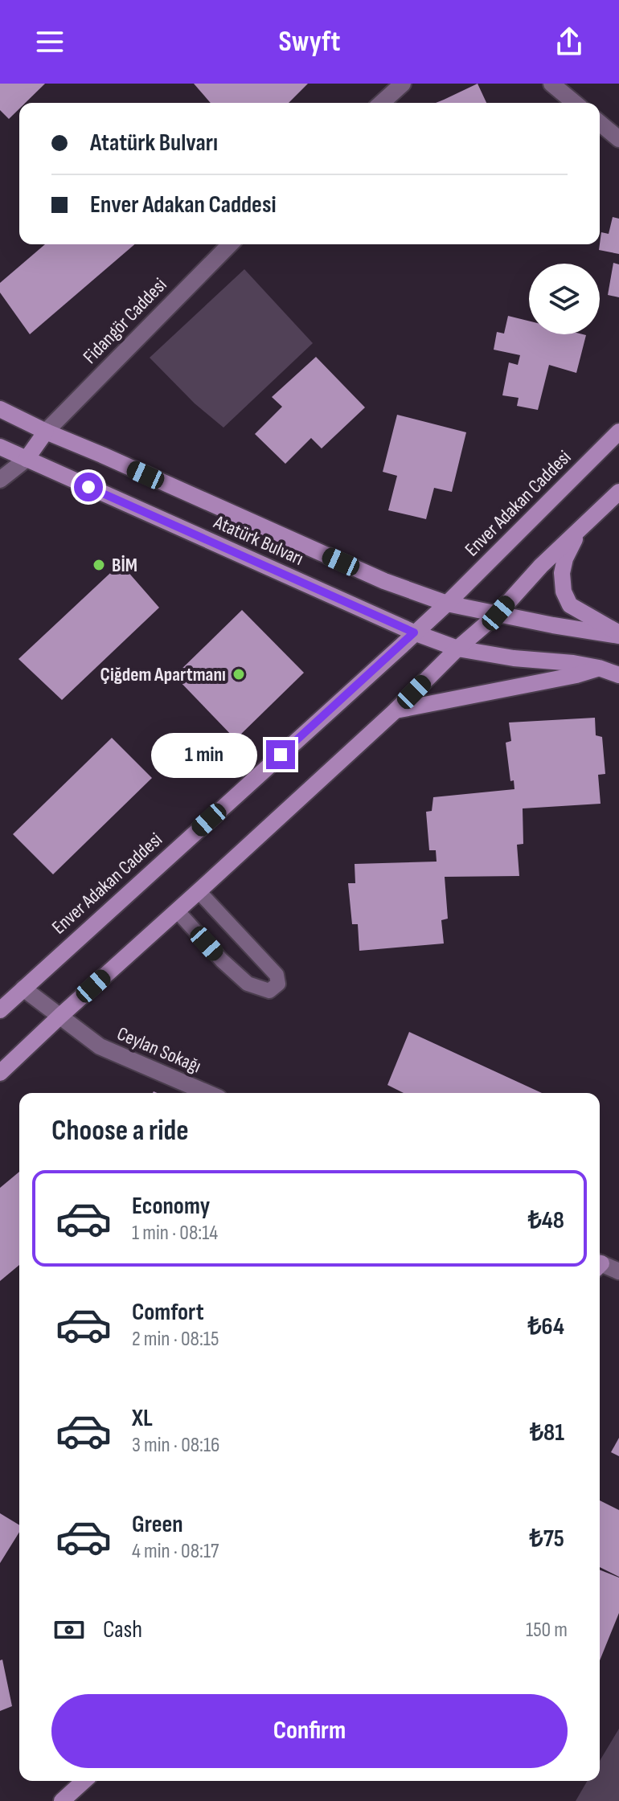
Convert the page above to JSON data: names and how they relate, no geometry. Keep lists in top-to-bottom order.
{
  "streets": {
    "main road": ["Enver Adakan Caddesi", "Atatürk Bulvarı"],
    "street": ["Fidangör Caddesi", "Ceylan Sokağı"]
  },
  "crossings": [
    ["Fidangör Caddesi", "Atatürk Bulvarı"],
    ["Enver Adakan Caddesi", "Atatürk Bulvarı"],
    ["Enver Adakan Caddesi", "Ceylan Sokağı"]
  ],
  "places": ["BİM", "Çiğdem Apartmanı"],
  "page": {
    "header": "Swyft",
    "banner": ["Atatürk Bulvarı", "Enver Adakan Caddesi"],
    "bubble": "1 min",
    "heading": "Choose a ride",
    "list": [
      {
        "name": "Economy",
        "note": "1 min · 08:14",
        "value": "₺48"
      },
      {
        "name": "Comfort",
        "note": "2 min · 08:15",
        "value": "₺64"
      },
      {
        "name": "XL",
        "note": "3 min · 08:16",
        "value": "₺81"
      },
      {
        "name": "Green",
        "note": "4 min · 08:17",
        "value": "₺75"
      }
    ],
    "pay": ["Cash", "150 m"],
    "buttons": "Confirm"
  }
}
